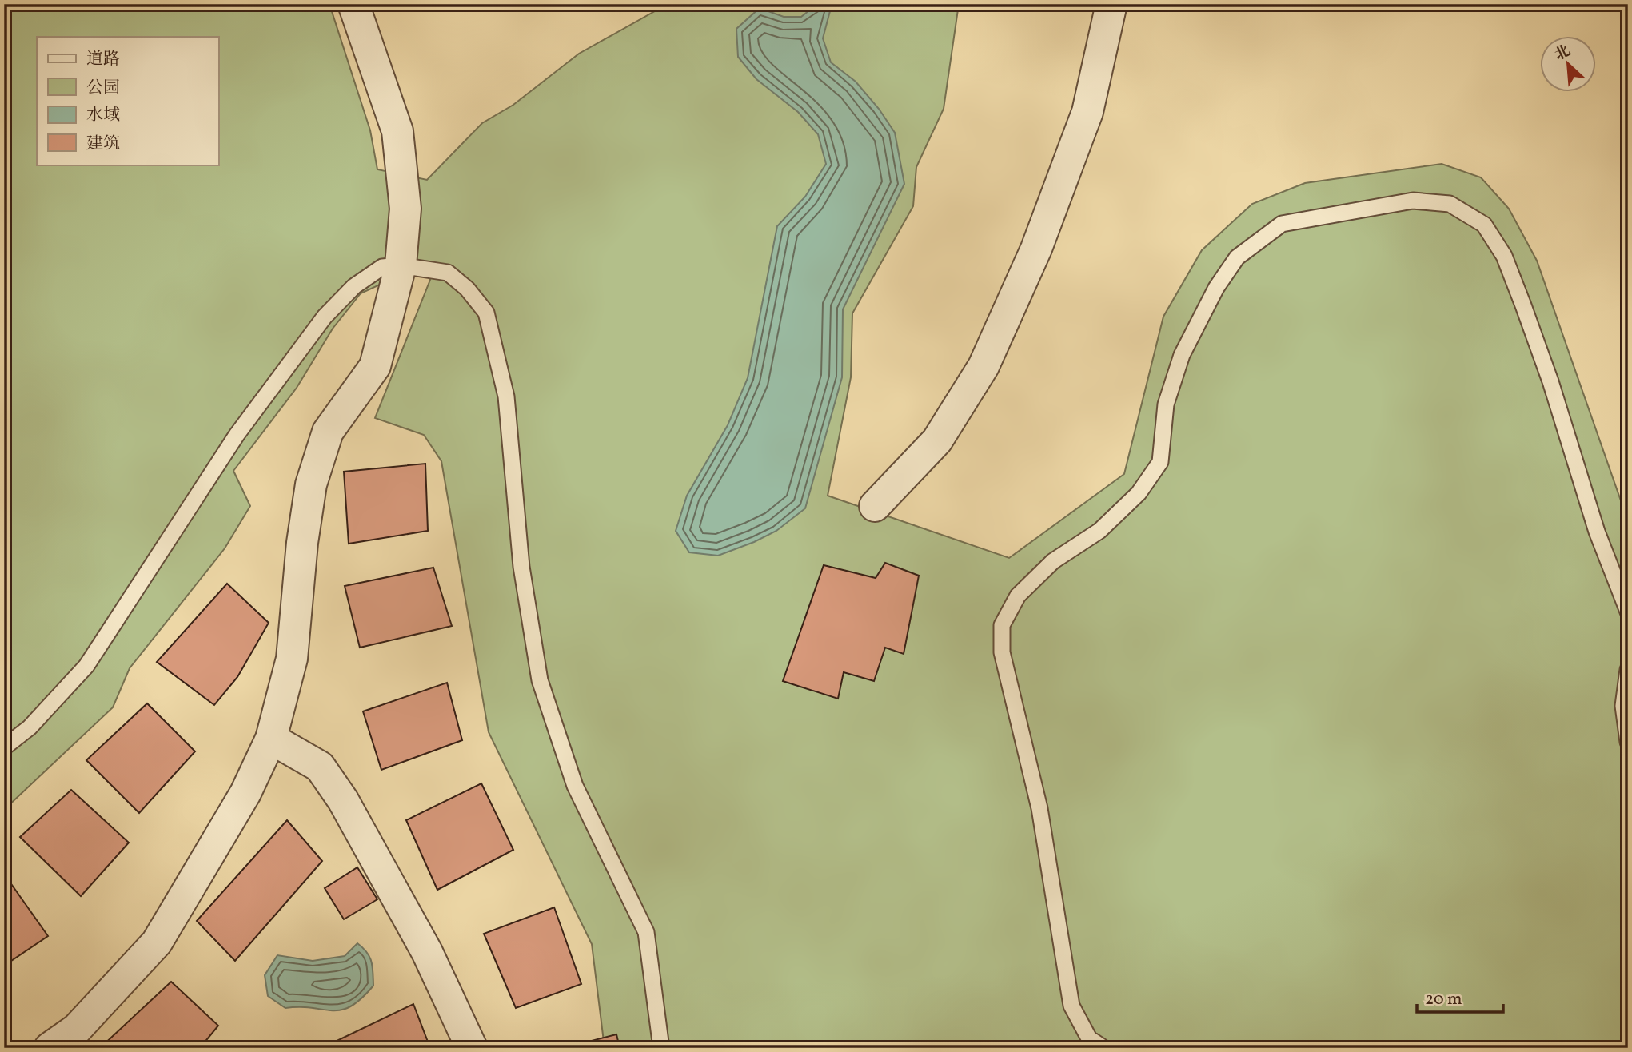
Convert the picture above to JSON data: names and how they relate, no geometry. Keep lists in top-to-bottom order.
{
  "legend": [
    "道路",
    "公园",
    "水域",
    "建筑"
  ],
  "scale_bar": "20 m",
  "north": "top left"
}
